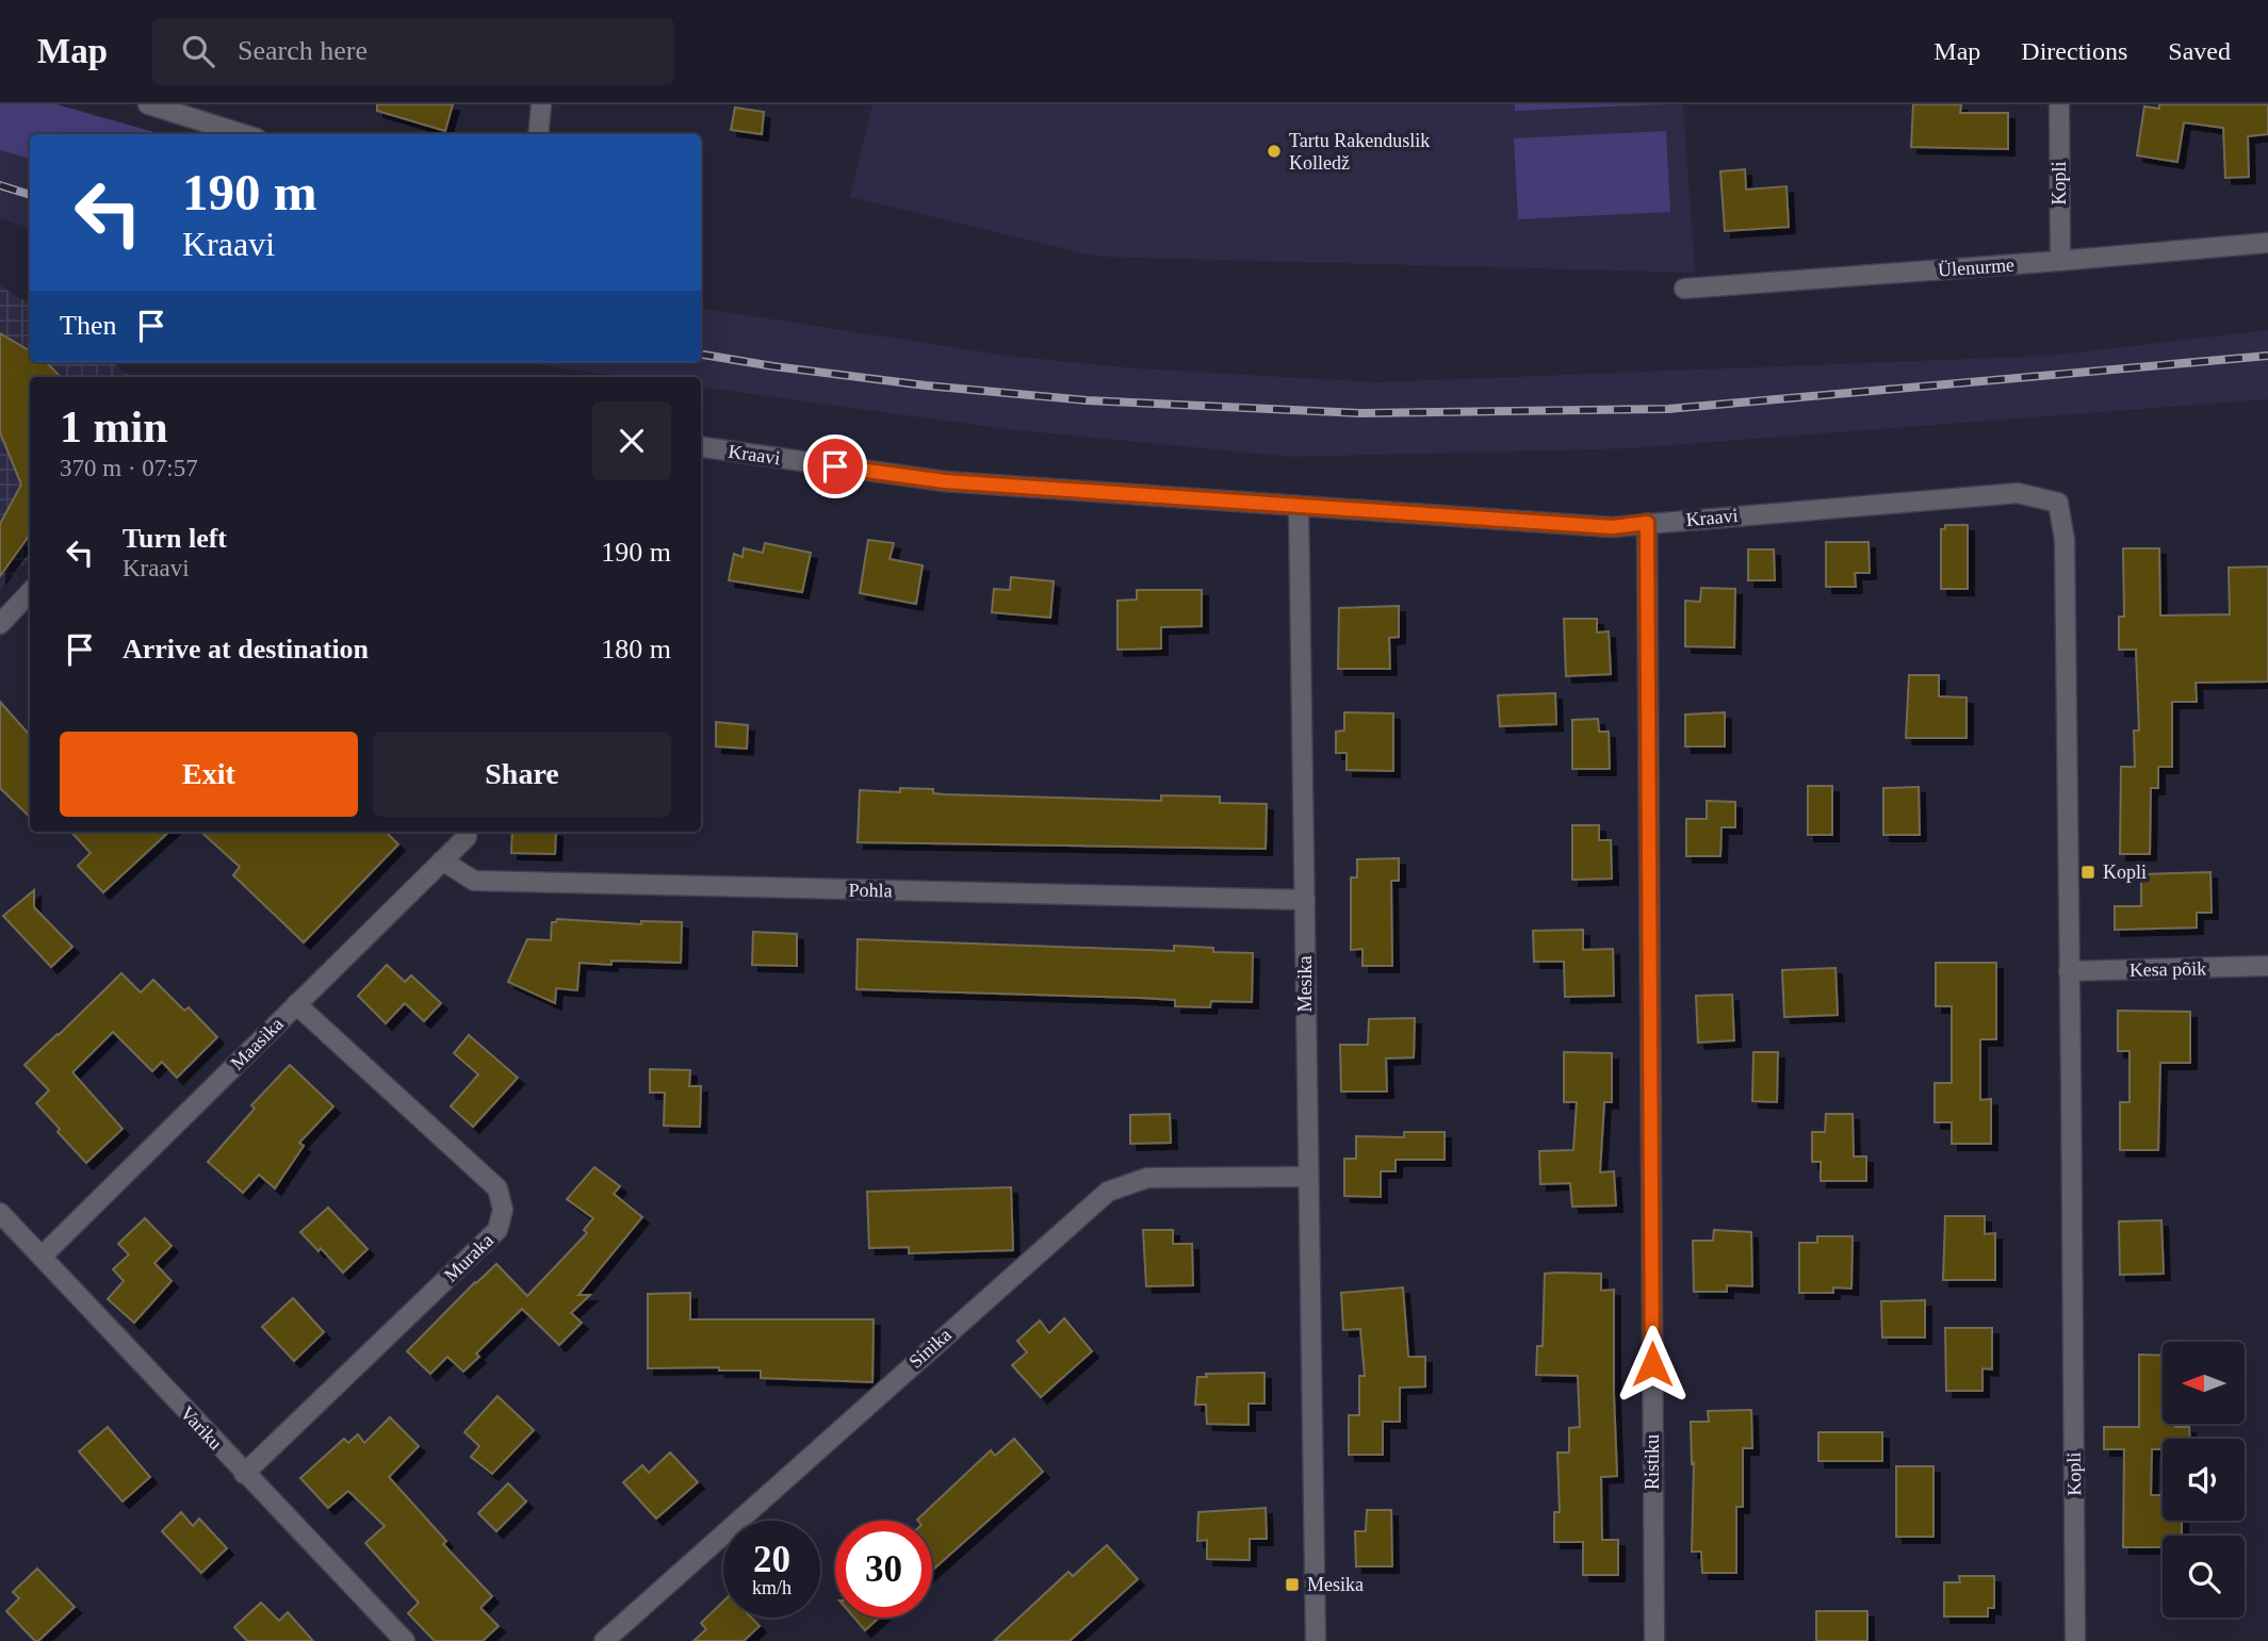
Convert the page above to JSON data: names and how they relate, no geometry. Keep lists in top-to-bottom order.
{
  "streets": {
    "street": [
      "Kopli",
      "Ülenurme",
      "Kraavi",
      "Pohla",
      "Kesa põik",
      "Mesika",
      "Maasika",
      "Muraka",
      "Sinika",
      "Variku",
      "Ristiku"
    ]
  },
  "crossings": [
    ["Kopli", "Ülenurme"],
    ["Kopli", "Kraavi"],
    ["Kopli", "Kesa põik"],
    ["Kraavi", "Mesika"],
    ["Kraavi", "Ristiku"],
    ["Pohla", "Mesika"],
    ["Pohla", "Maasika"],
    ["Mesika", "Sinika"],
    ["Maasika", "Muraka"],
    ["Maasika", "Variku"],
    ["Muraka", "Variku"]
  ],
  "places": {
    "other": ["Tartu Rakenduslik Kolledž"],
    "transit": ["Kopli", "Mesika"]
  },
  "north": "left",
  "page": {
    "header": "Map",
    "search": "Search here",
    "nav": ["Map", "Directions", "Saved"],
    "turn": ["190 m", "Kraavi"],
    "then": "Then",
    "heading": ["1 min", "370 m · 07:57"],
    "list": [
      {
        "name": "Turn left",
        "note": "Kraavi",
        "value": "190 m"
      },
      {
        "name": "Arrive at destination",
        "value": "180 m"
      }
    ],
    "buttons": ["Exit", "Share"],
    "speed": "20 km/h",
    "limit": "30"
  }
}
